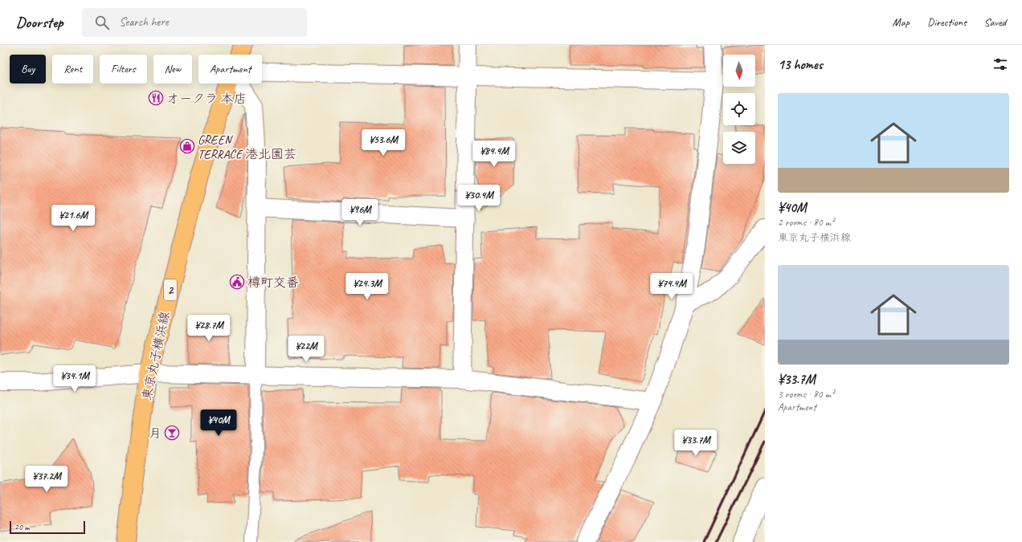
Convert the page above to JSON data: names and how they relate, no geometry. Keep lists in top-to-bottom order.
{
  "streets": {
    "main road": ["2", "東京丸子横浜線"]
  },
  "places": {
    "restaurant": ["オークラ 本店"],
    "shop": ["GREEN TERRACE 港北園芸"],
    "public building": ["樽町交番"],
    "bar": ["月"]
  },
  "scale_bar": "20 m",
  "north": "bottom",
  "page": {
    "header": "Doorstep",
    "search": "Search here",
    "nav": ["Map", "Directions", "Saved"],
    "heading": "13 homes",
    "chip": [
      "Buy",
      "Rent",
      "Filters",
      "New",
      "Apartment"
    ],
    "list": [
      {
        "name": "¥40M",
        "note": "2 rooms · 80 m² · 東京丸子横浜線"
      },
      {
        "name": "¥33.7M",
        "note": "3 rooms · 80 m² · Apartment"
      }
    ],
    "price": [
      "¥53.6M",
      "¥84.4M",
      "¥30.4M",
      "¥96M",
      "¥21.6M",
      "¥24.3M",
      "¥74.4M",
      "¥28.7M",
      "¥22M",
      "¥34.1M",
      "¥40M",
      "¥33.7M",
      "¥37.2M"
    ],
    "scale": "20 m"
  }
}
